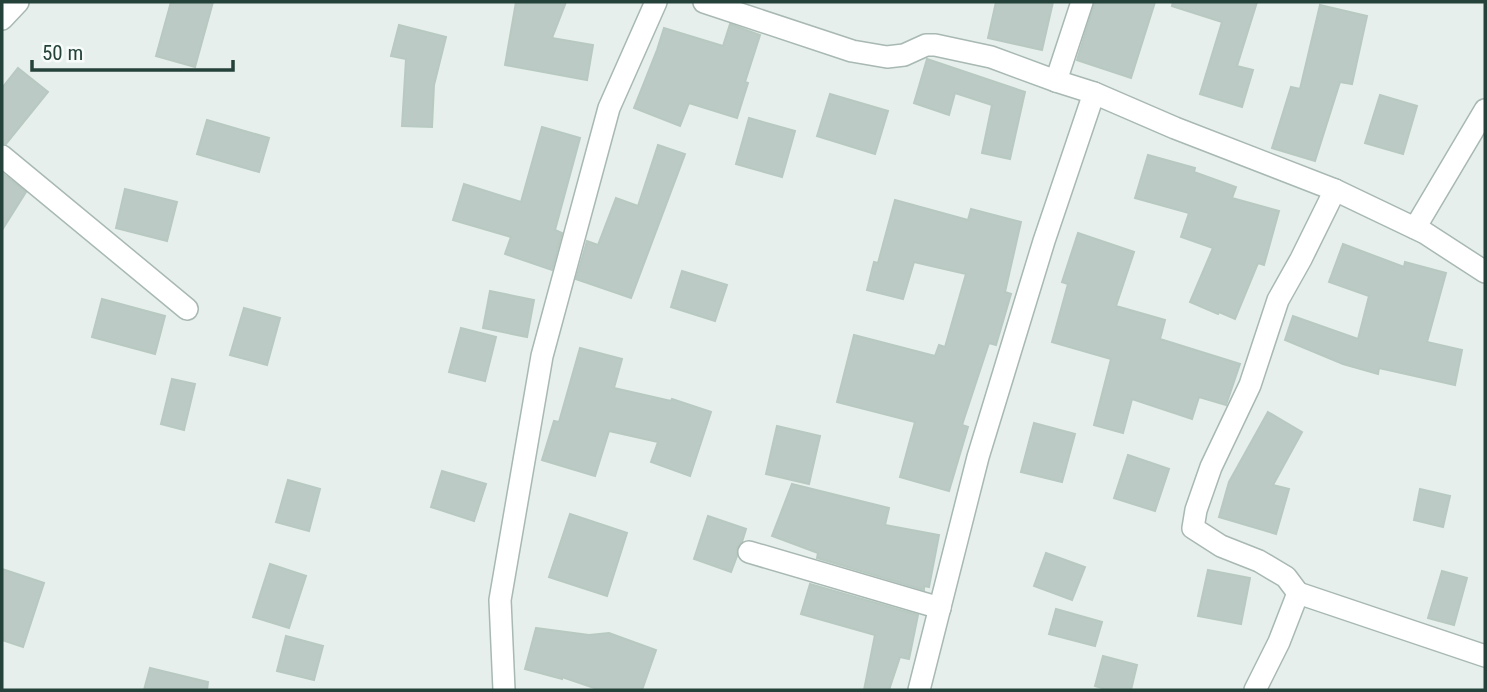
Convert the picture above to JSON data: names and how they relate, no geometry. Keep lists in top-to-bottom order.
{
  "scale_bar": "50 m"
}
